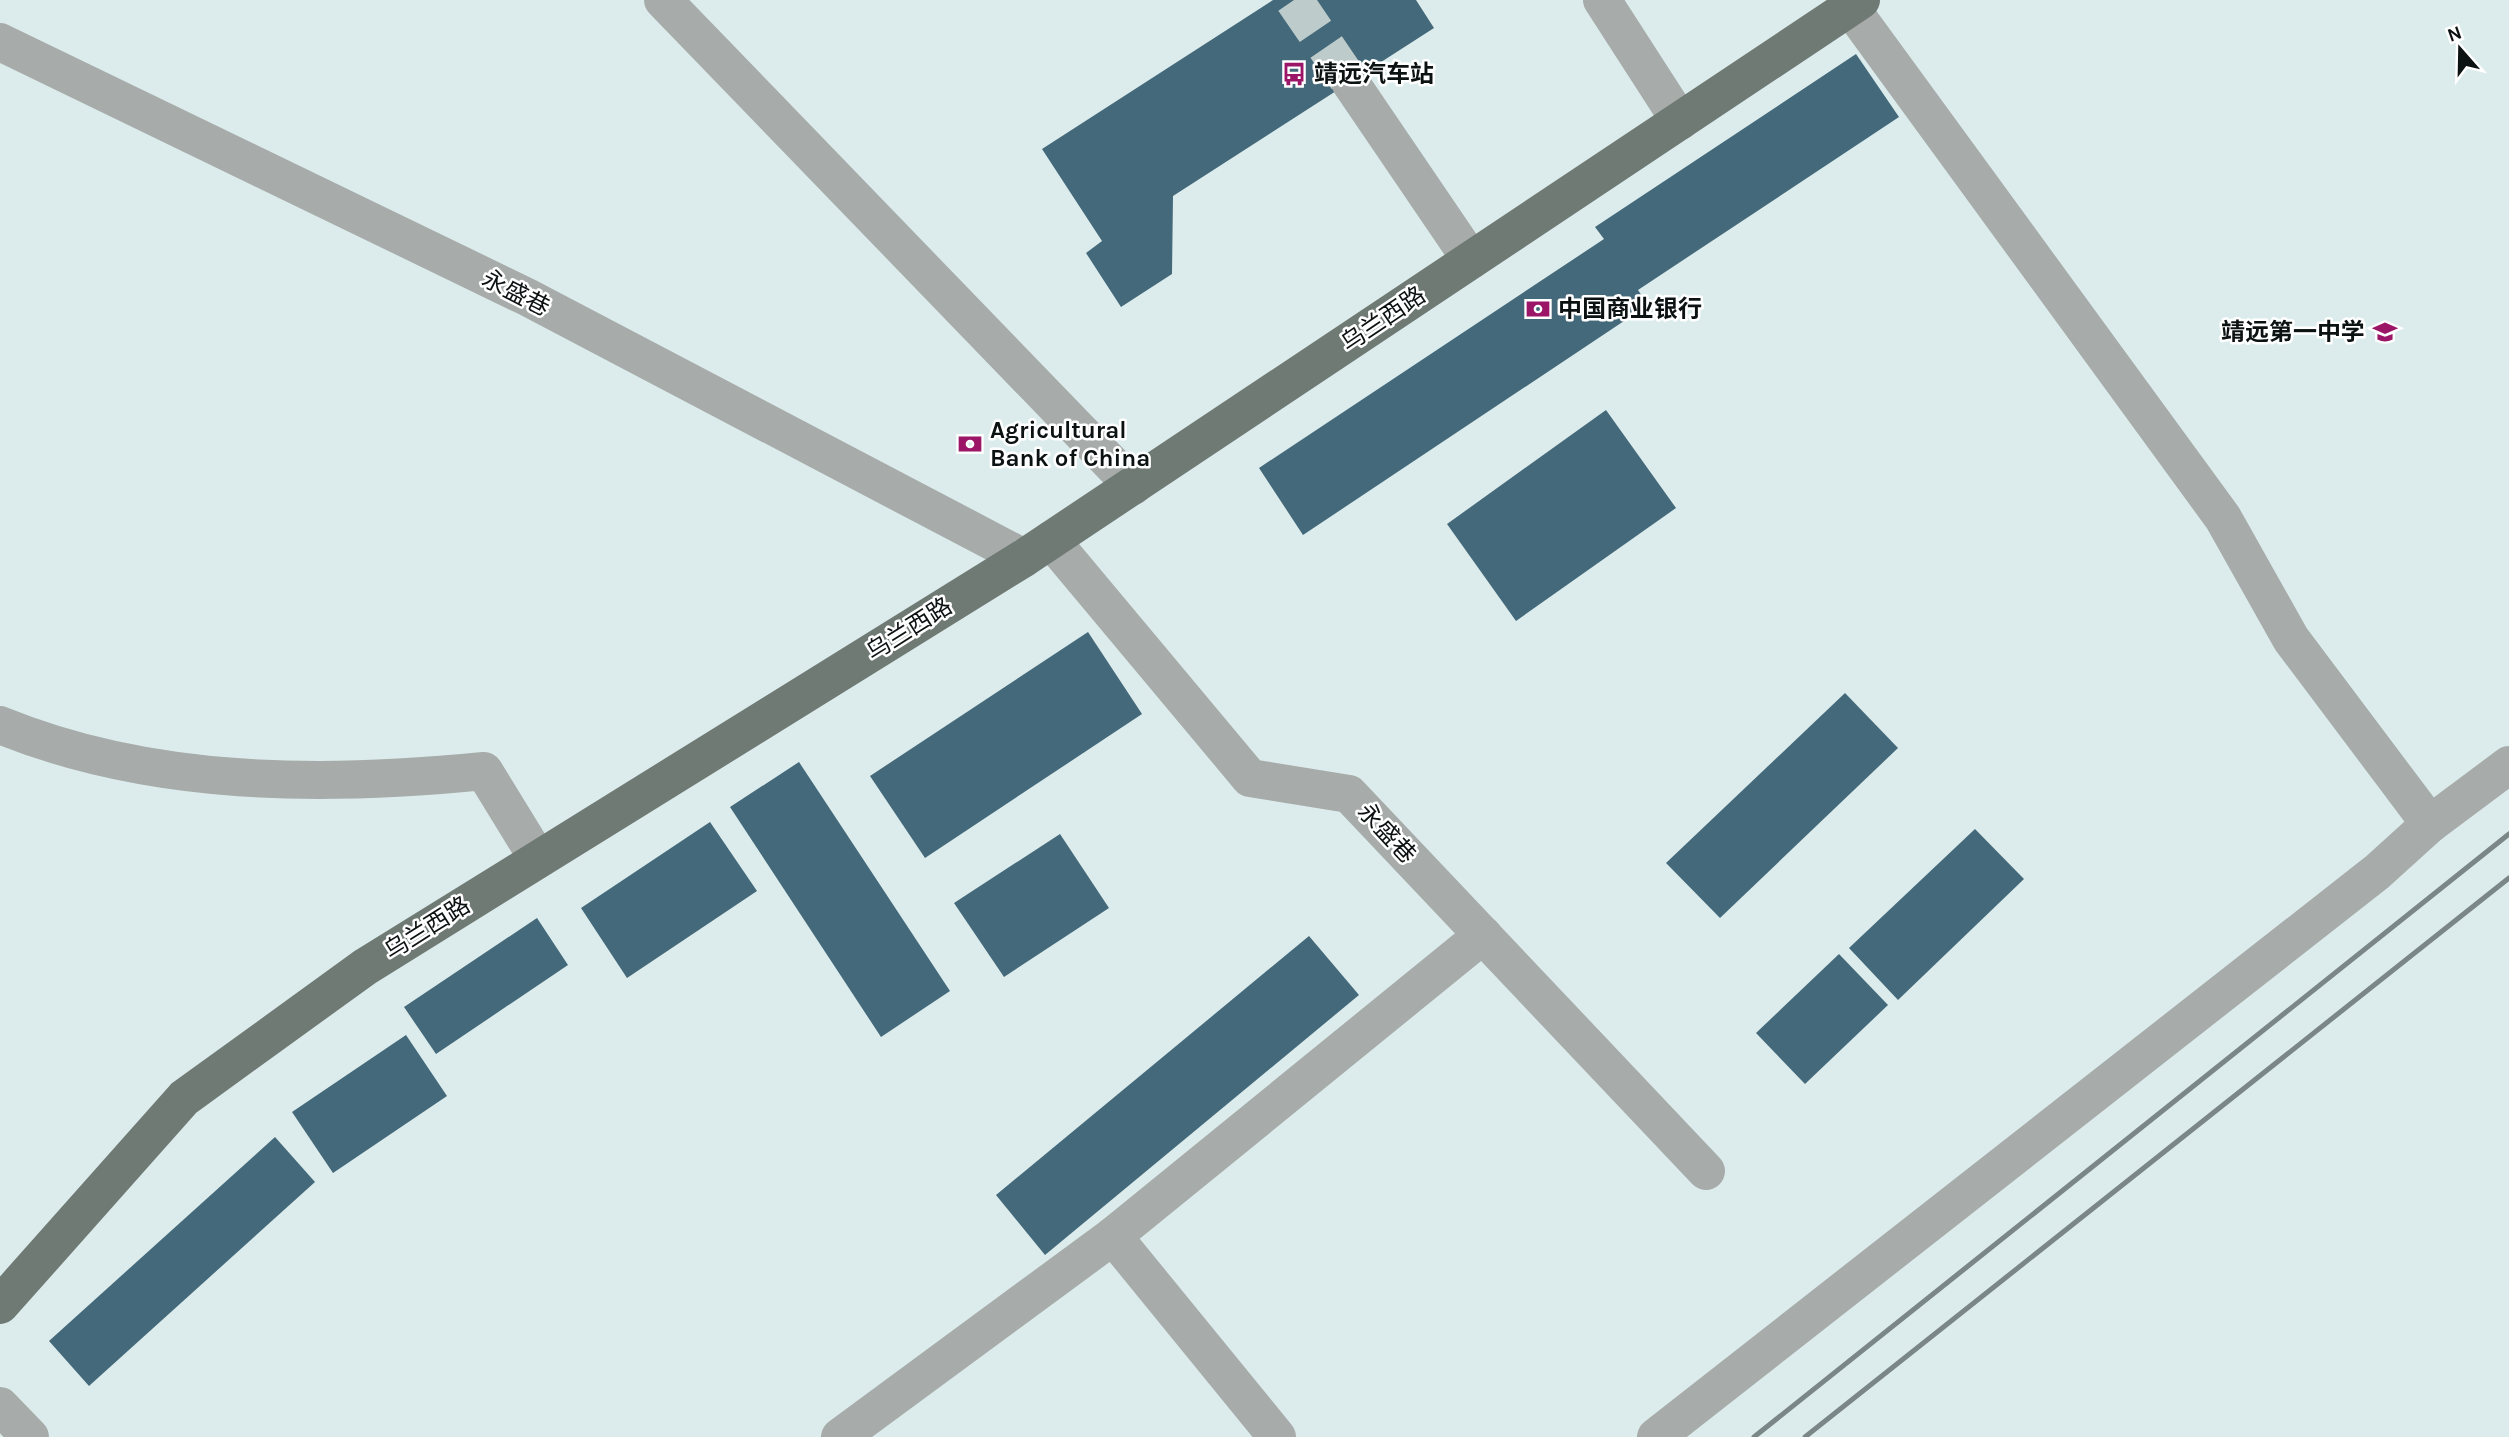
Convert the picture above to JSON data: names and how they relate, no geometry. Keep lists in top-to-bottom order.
{
  "streets": {
    "main road": ["乌兰西路"],
    "street": ["永盛巷"]
  },
  "crossings": [
    ["永盛巷", "乌兰西路"]
  ],
  "places": {
    "bus stop": ["靖远汽车站"],
    "bank": ["中国商业银行", "Agricultural Bank of China"],
    "school or university": ["靖远第一中学"]
  },
  "north": "top"
}
